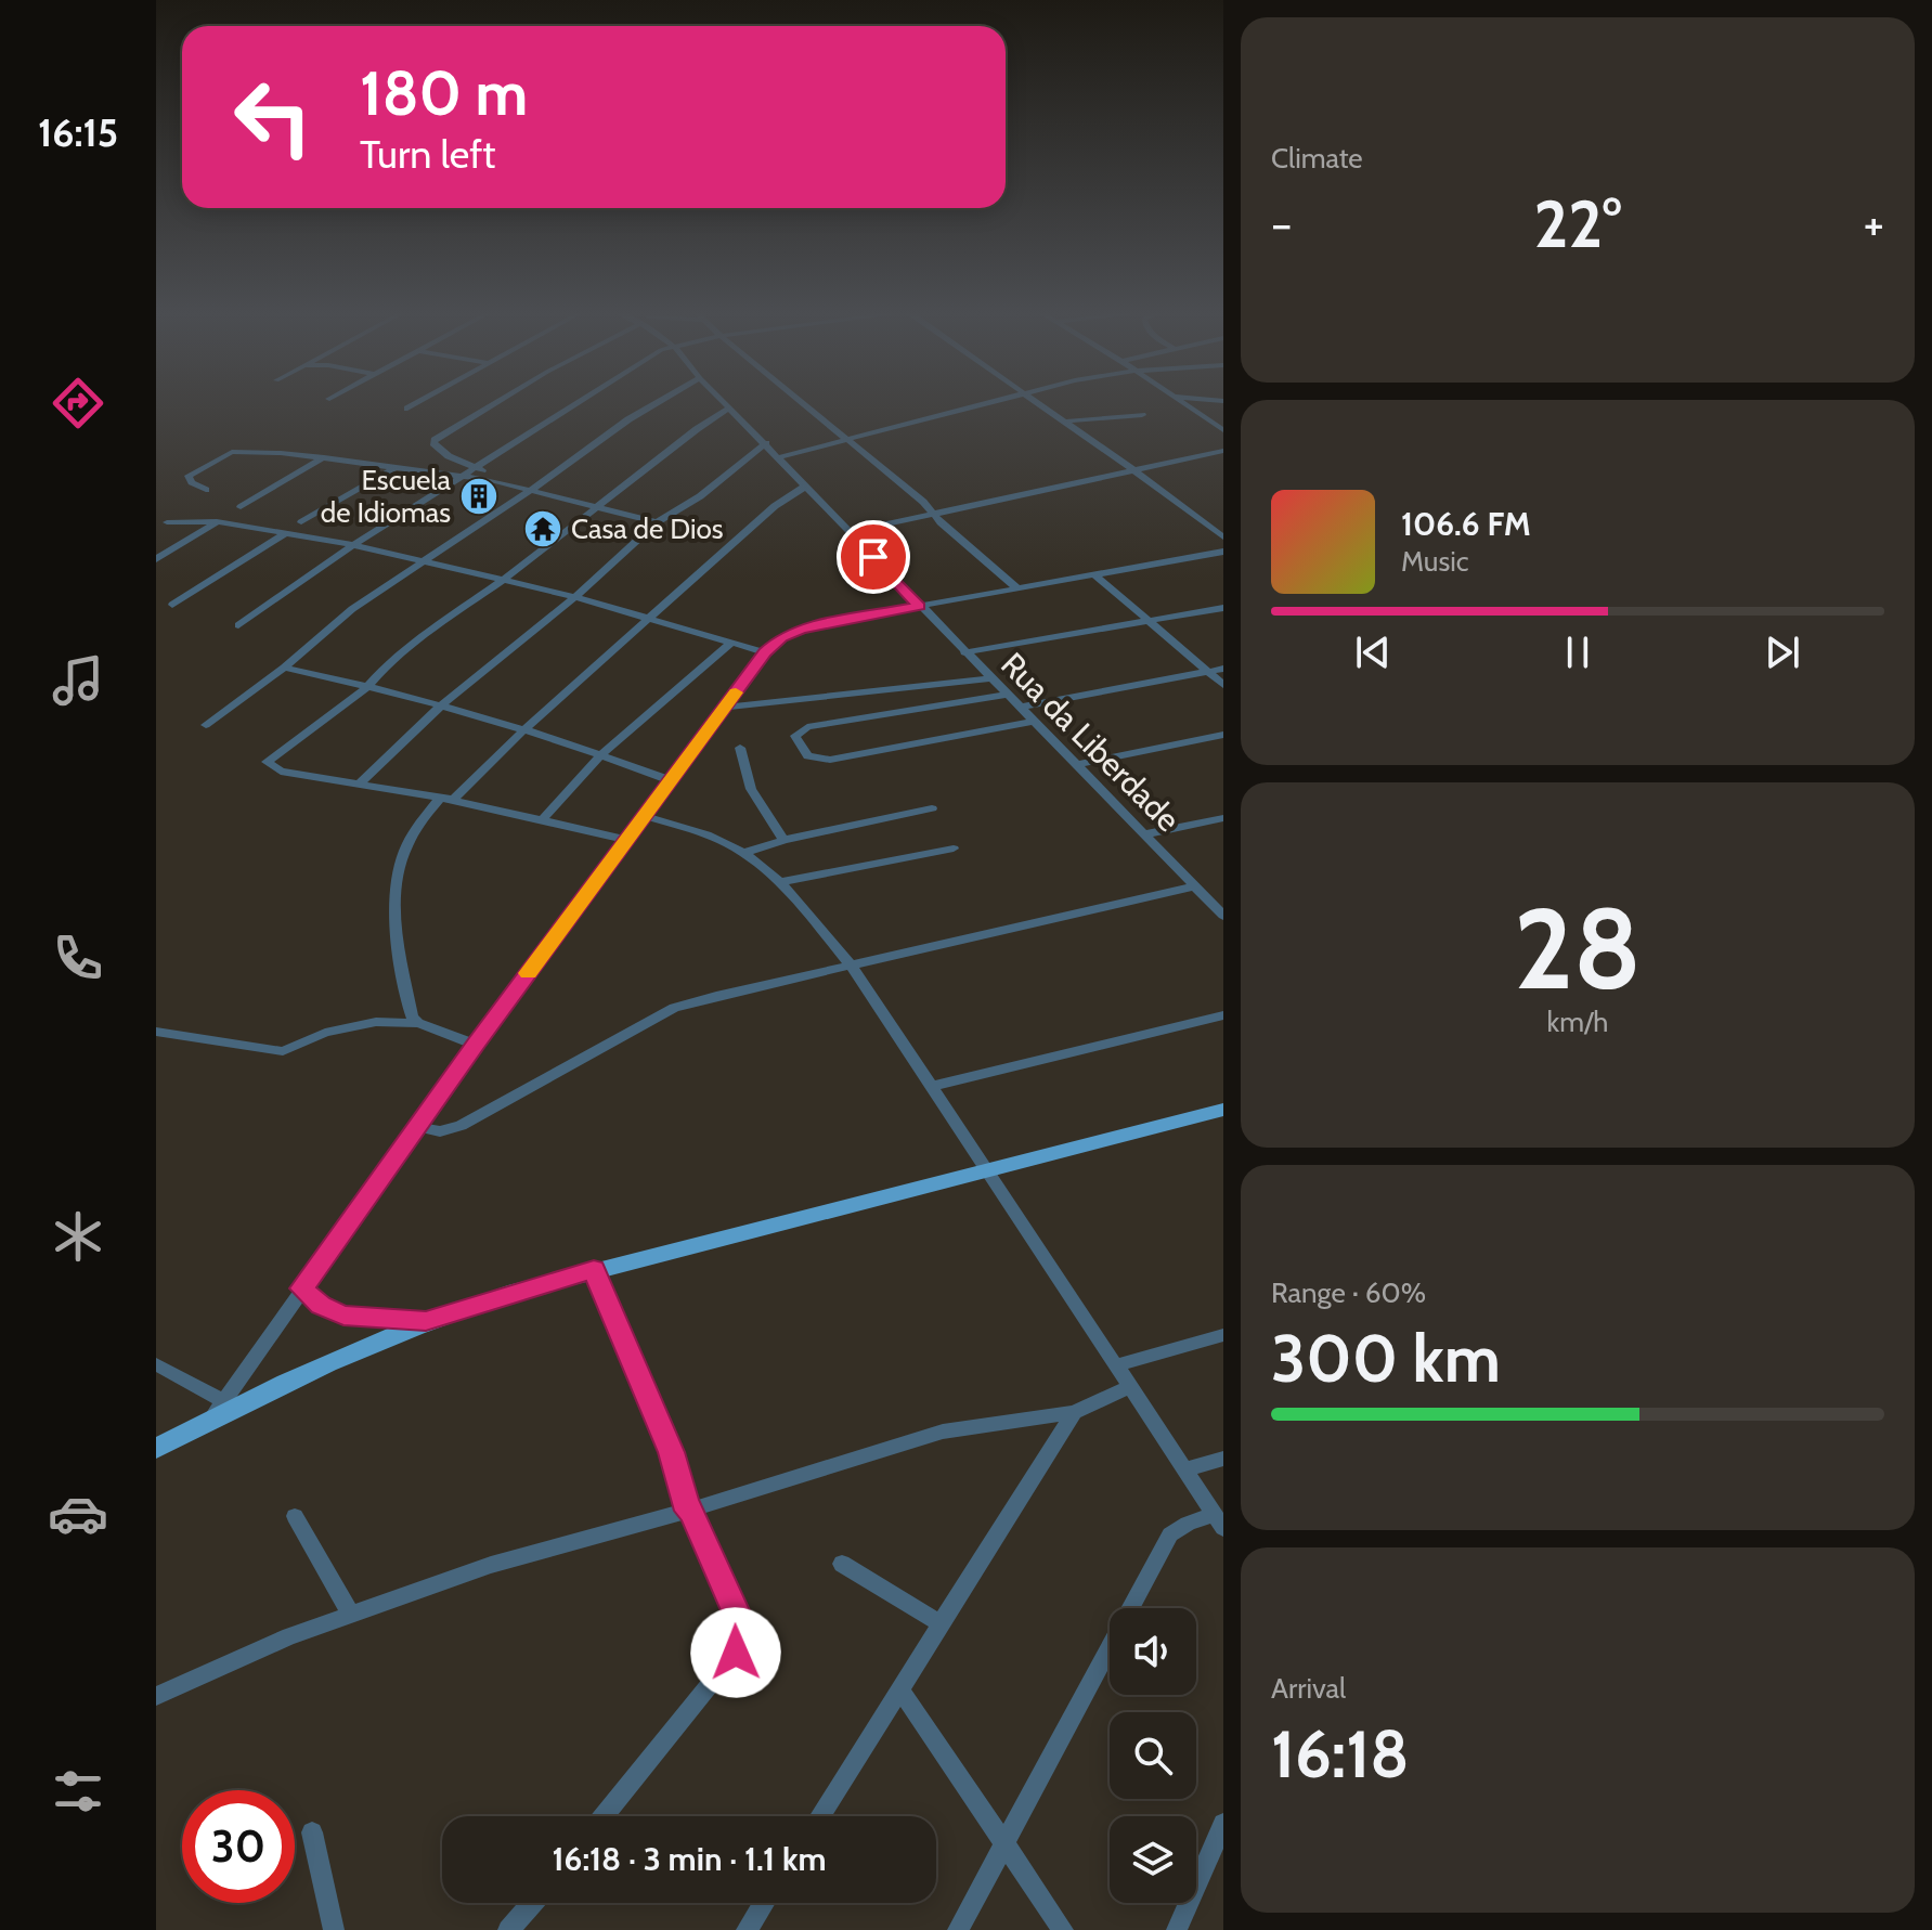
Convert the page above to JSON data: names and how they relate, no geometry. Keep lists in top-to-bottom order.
{
  "streets": {
    "street": ["Rua da Liberdade"]
  },
  "places": {
    "building": ["Escuela de Idiomas"],
    "temple": ["Casa de Dios"]
  },
  "page": {
    "tabs": "16:15",
    "tile": [
      "Climate",
      ["28", "km/h"],
      ["Range · 60%", "300 km"],
      ["Arrival", "16:18"]
    ],
    "turn": ["180 m", "Turn left"],
    "heat": ["−", "22°", "+"],
    "song": ["106.6 FM", "Music"],
    "limit": "30",
    "trip": "16:18 · 3 min · 1.1 km"
  }
}
